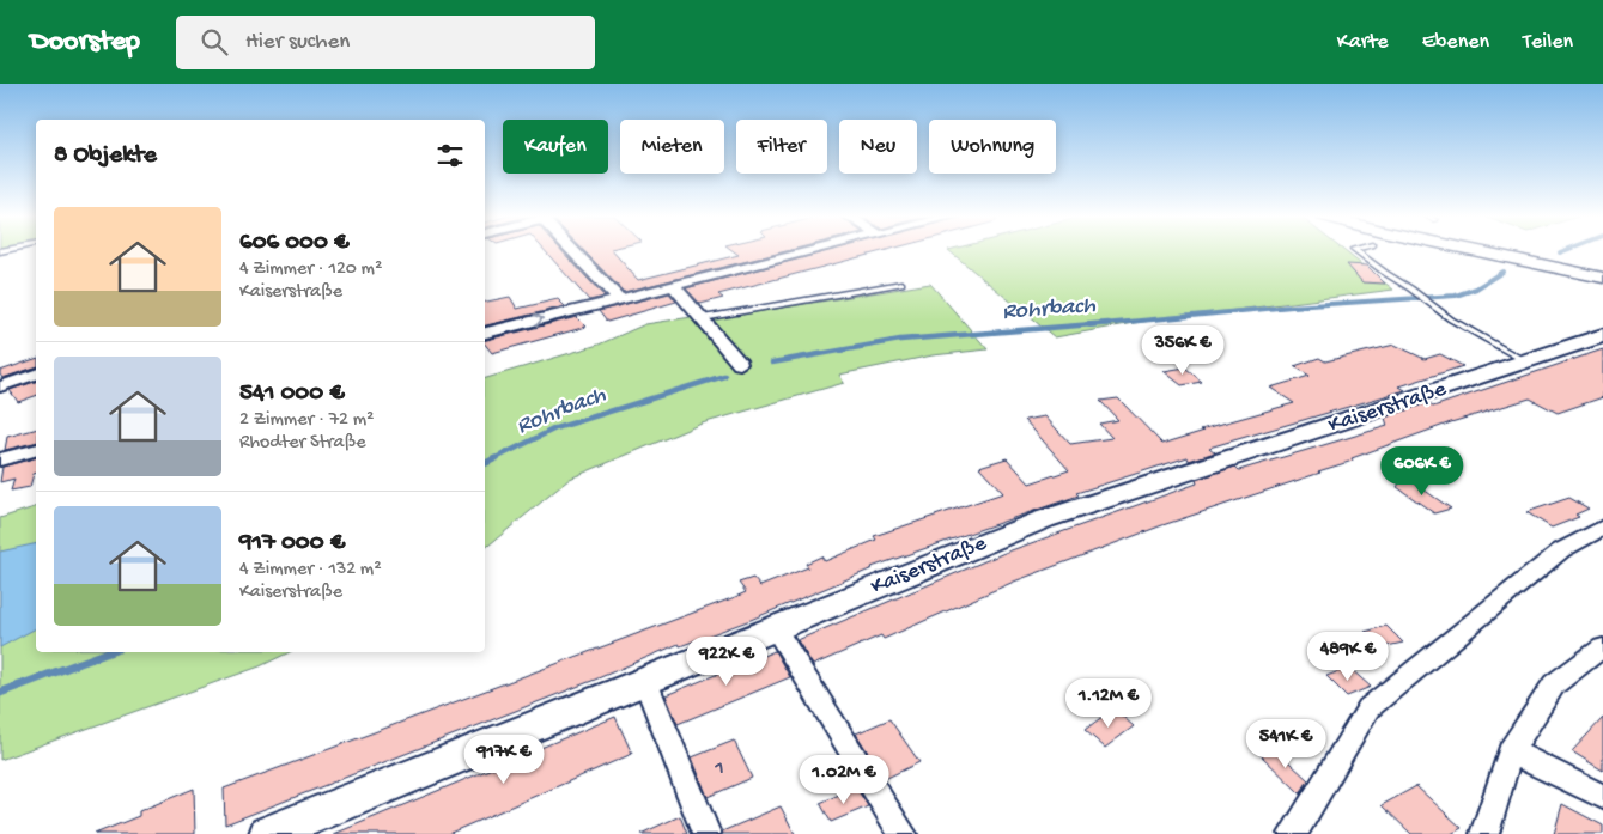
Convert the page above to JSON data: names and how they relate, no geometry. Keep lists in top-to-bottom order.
{
  "streets": {
    "main road": ["Kaiserstraße"]
  },
  "water": ["Rohrbach"],
  "house_numbers": ["1"],
  "page": {
    "header": "Doorstep",
    "search": "Hier suchen",
    "nav": ["Karte", "Ebenen", "Teilen"],
    "chip": [
      "Kaufen",
      "Mieten",
      "Filter",
      "Neu",
      "Wohnung"
    ],
    "heading": "8 Objekte",
    "list": [
      {
        "name": "606 000 €",
        "note": "4 Zimmer · 120 m² · Kaiserstraße"
      },
      {
        "name": "541 000 €",
        "note": "2 Zimmer · 72 m² · Rhodter Straße"
      },
      {
        "name": "917 000 €",
        "note": "4 Zimmer · 132 m² · Kaiserstraße"
      }
    ],
    "price": [
      "356K €",
      "606K €",
      "489K €",
      "922K €",
      "1.12M €",
      "541K €",
      "917K €",
      "1.02M €"
    ]
  }
}
